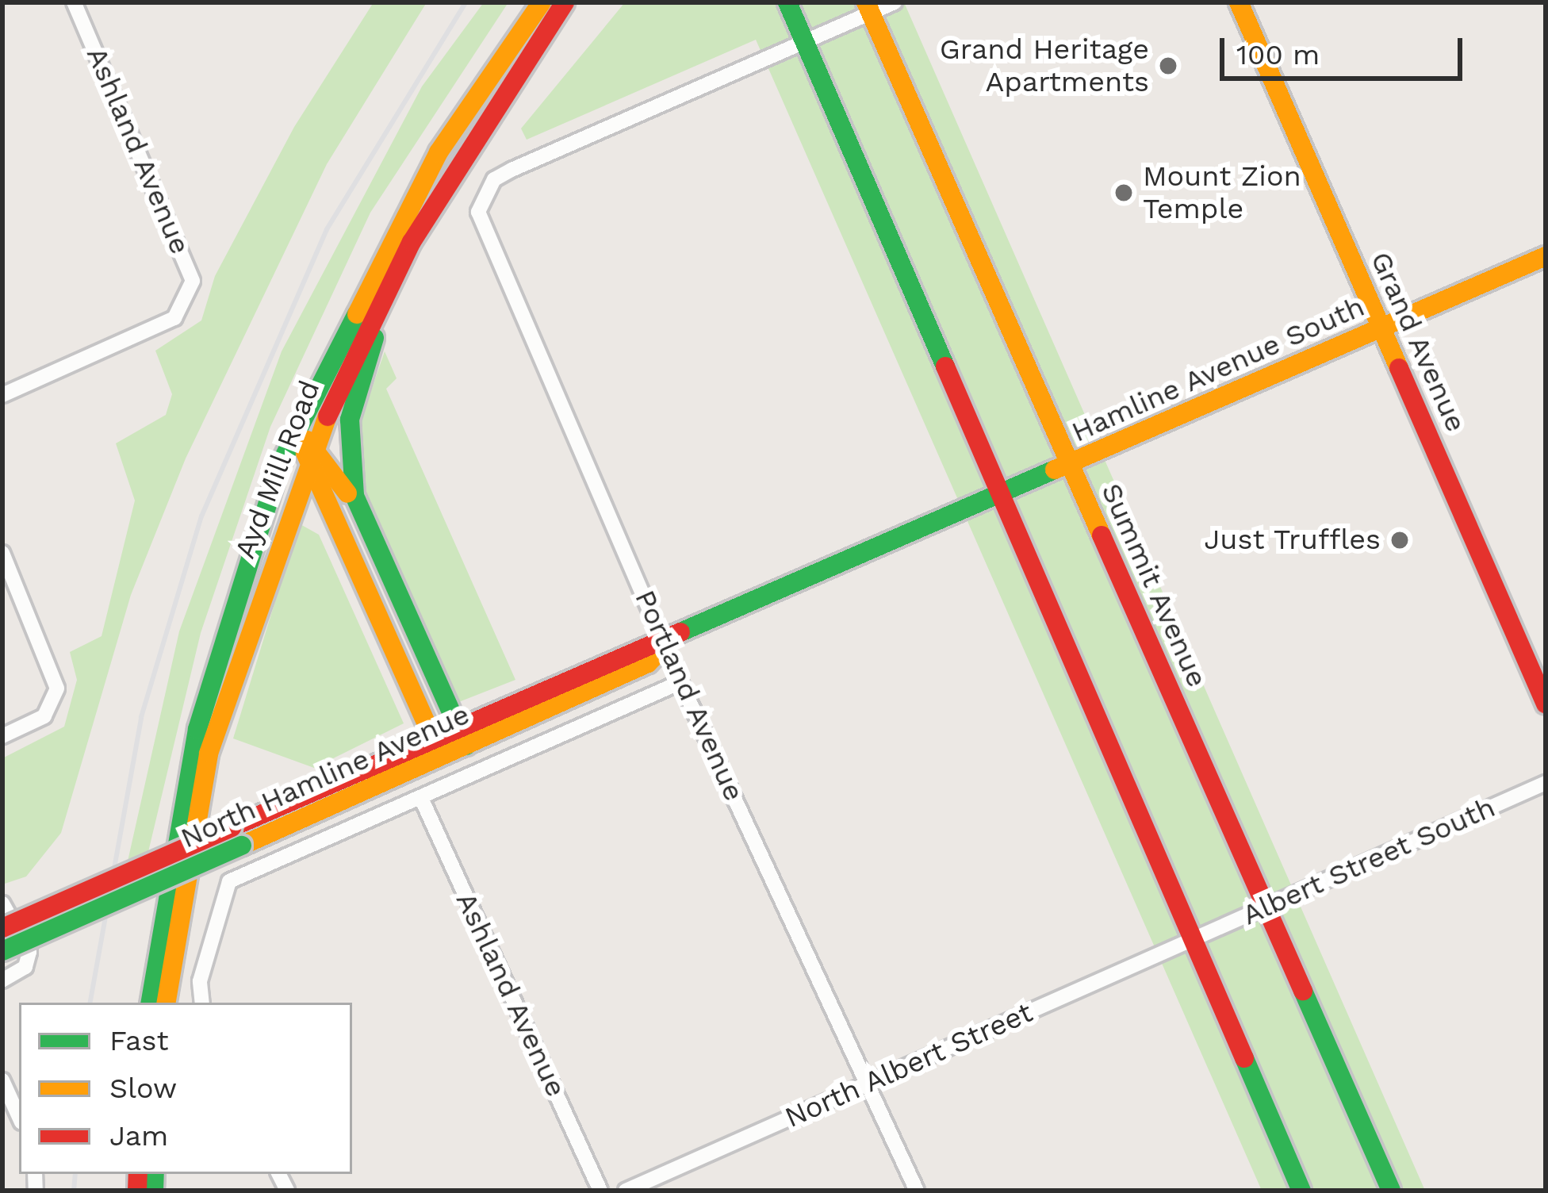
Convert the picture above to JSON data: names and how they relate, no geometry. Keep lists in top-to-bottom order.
{
  "streets": {
    "street": [
      "Ashland Avenue",
      "Grand Avenue",
      "Hamline Avenue South",
      "Ayd Mill Road",
      "Summit Avenue",
      "Portland Avenue",
      "North Hamline Avenue",
      "Albert Street South",
      "North Albert Street"
    ]
  },
  "crossings": [
    ["Ashland Avenue", "North Hamline Avenue"],
    ["Grand Avenue", "Hamline Avenue South"],
    ["Hamline Avenue South", "Summit Avenue"],
    ["Hamline Avenue South", "North Hamline Avenue"],
    ["Summit Avenue", "North Hamline Avenue"],
    ["Summit Avenue", "Albert Street South"],
    ["Portland Avenue", "North Hamline Avenue"],
    ["Portland Avenue", "North Albert Street"],
    ["Albert Street South", "North Albert Street"]
  ],
  "places": ["Grand Heritage Apartments", "Mount Zion Temple", "Just Truffles"],
  "legend": ["Fast", "Slow", "Jam"],
  "scale_bar": "100 m"
}
